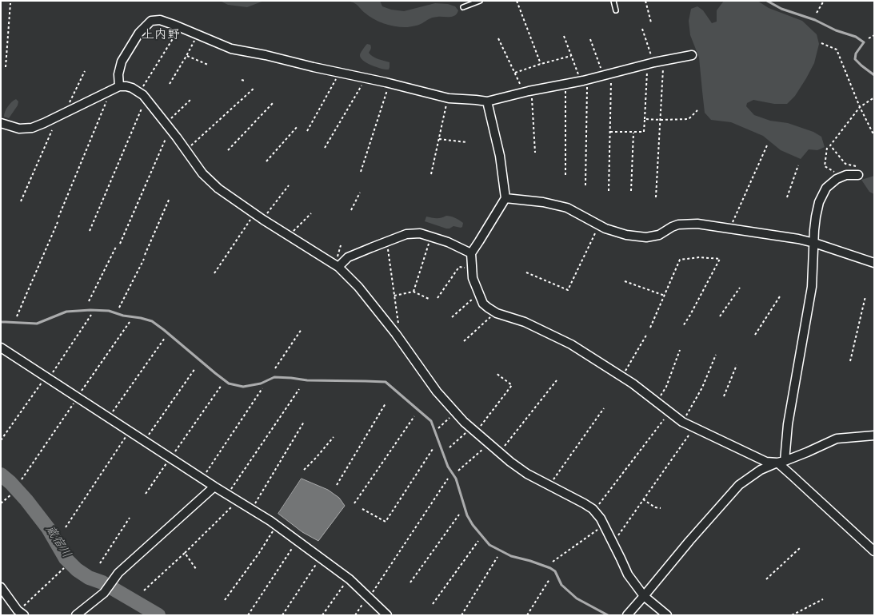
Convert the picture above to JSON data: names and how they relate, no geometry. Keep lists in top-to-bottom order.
{
  "districts": ["上内野"],
  "water": ["蔵宿川"]
}
